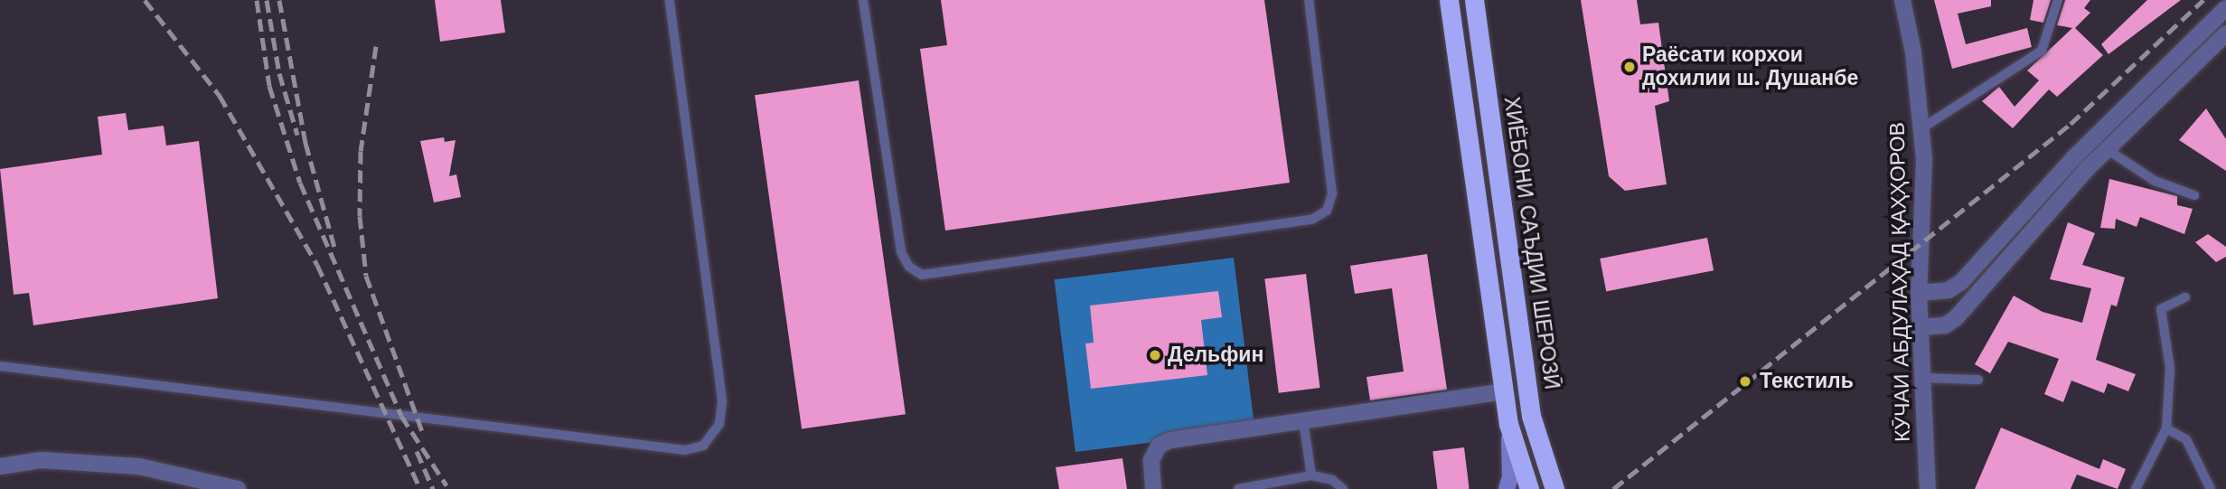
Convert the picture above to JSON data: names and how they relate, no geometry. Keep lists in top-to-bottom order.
{
  "streets": {
    "highway": ["ХИЁБОНИ САЪДИИ ШЕРОЗӢ"],
    "street": ["КӮЧАИ АБДУЛАҲАД ҚАҲҲОРОВ"]
  },
  "places": ["Раёсати корхои дохилии ш. Душанбе", "Дельфин", "Текстиль"]
}
